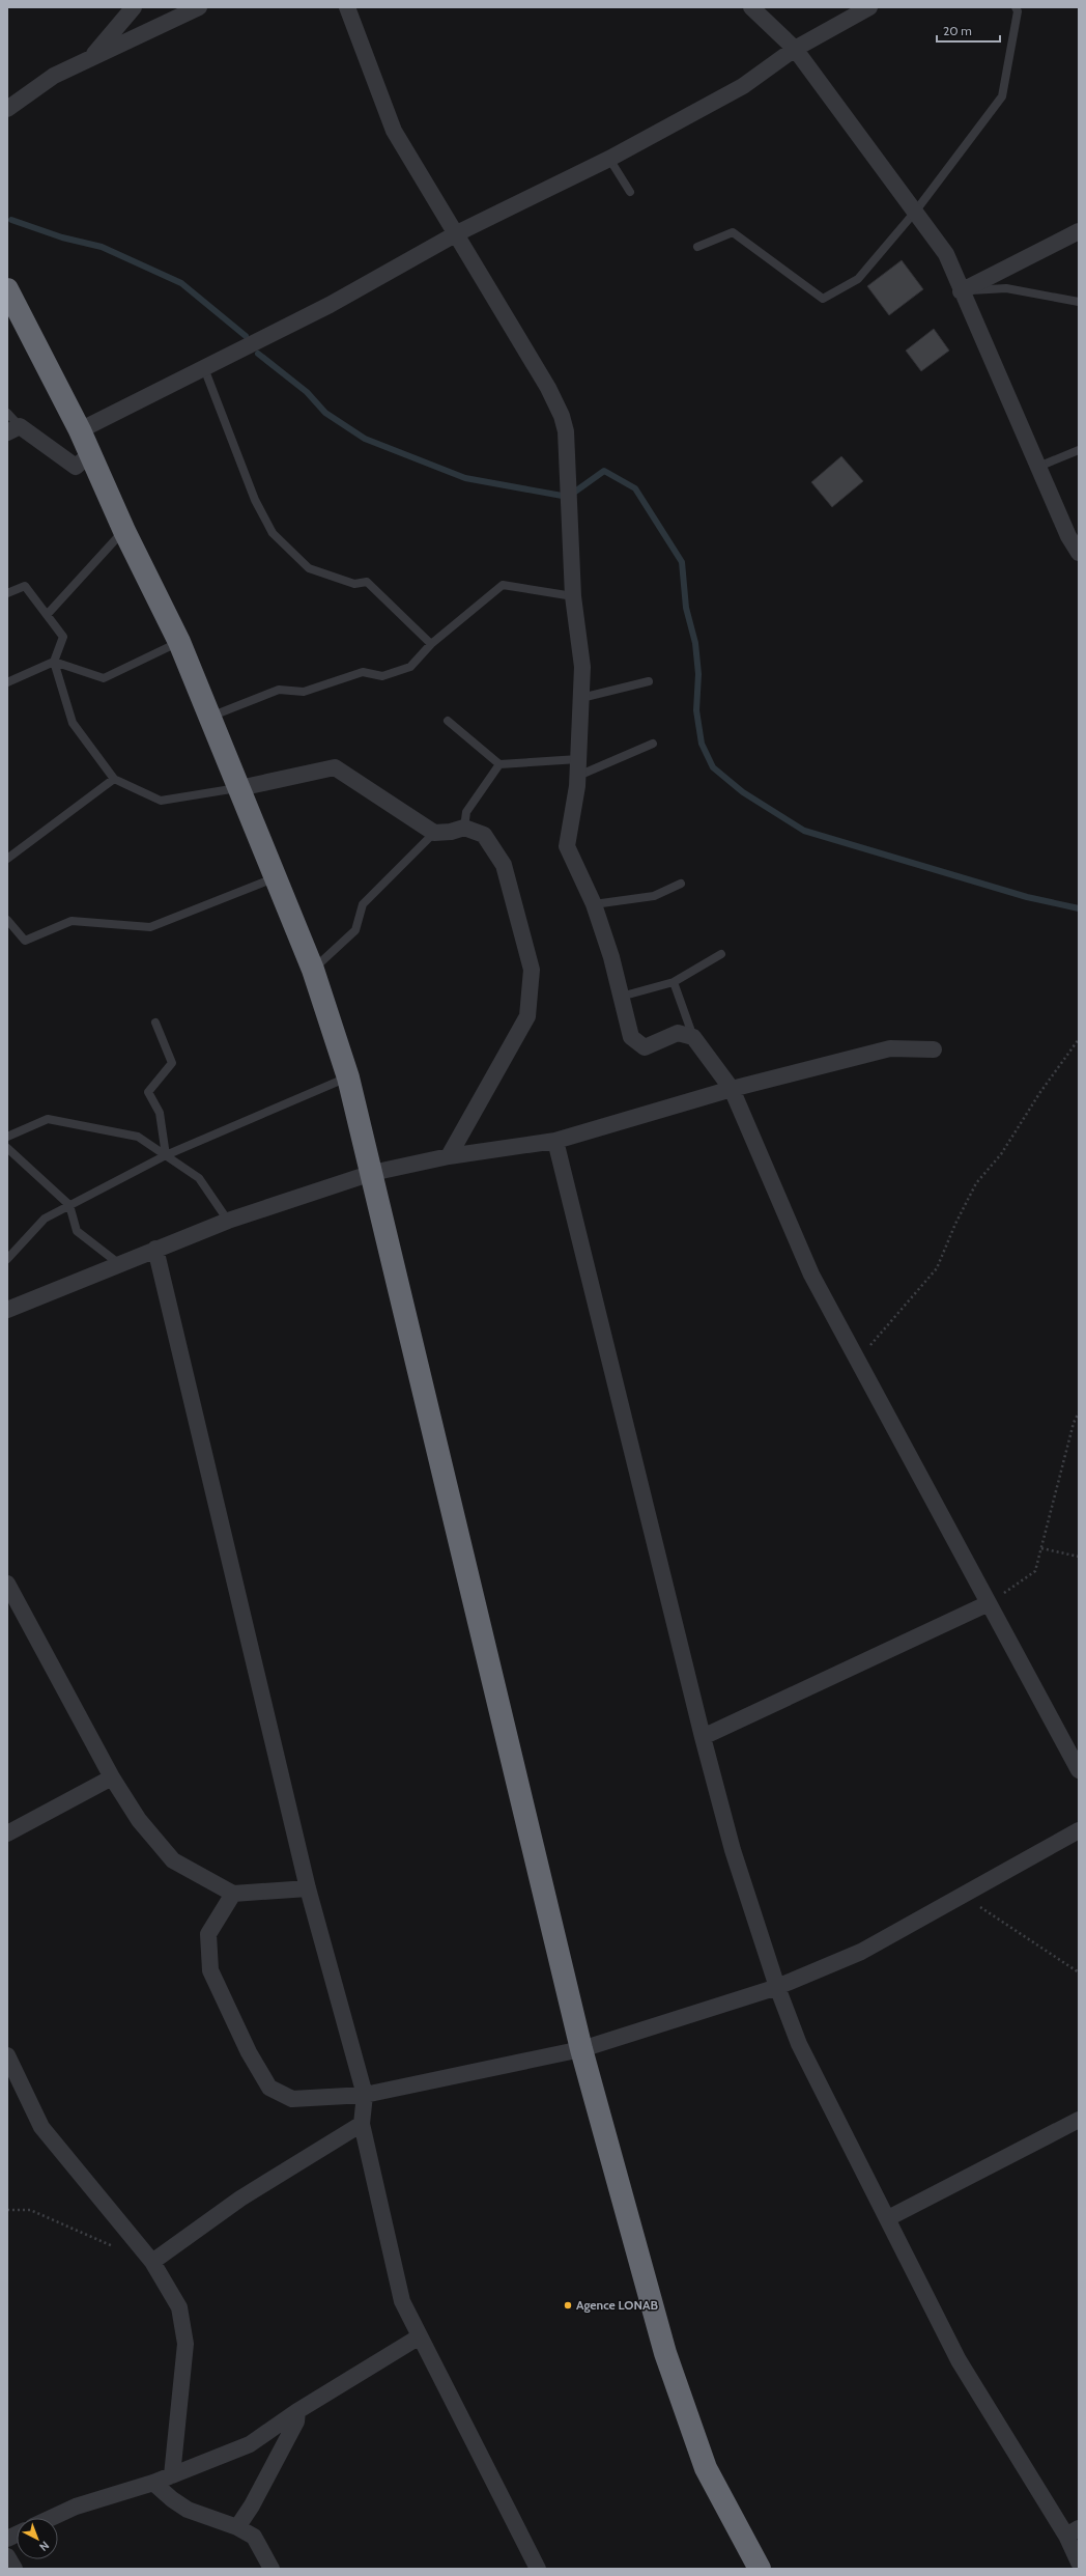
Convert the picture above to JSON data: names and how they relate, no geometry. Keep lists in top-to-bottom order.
{
  "places": ["Agence LONAB"],
  "scale_bar": "20 m",
  "north": "bottom right"
}
